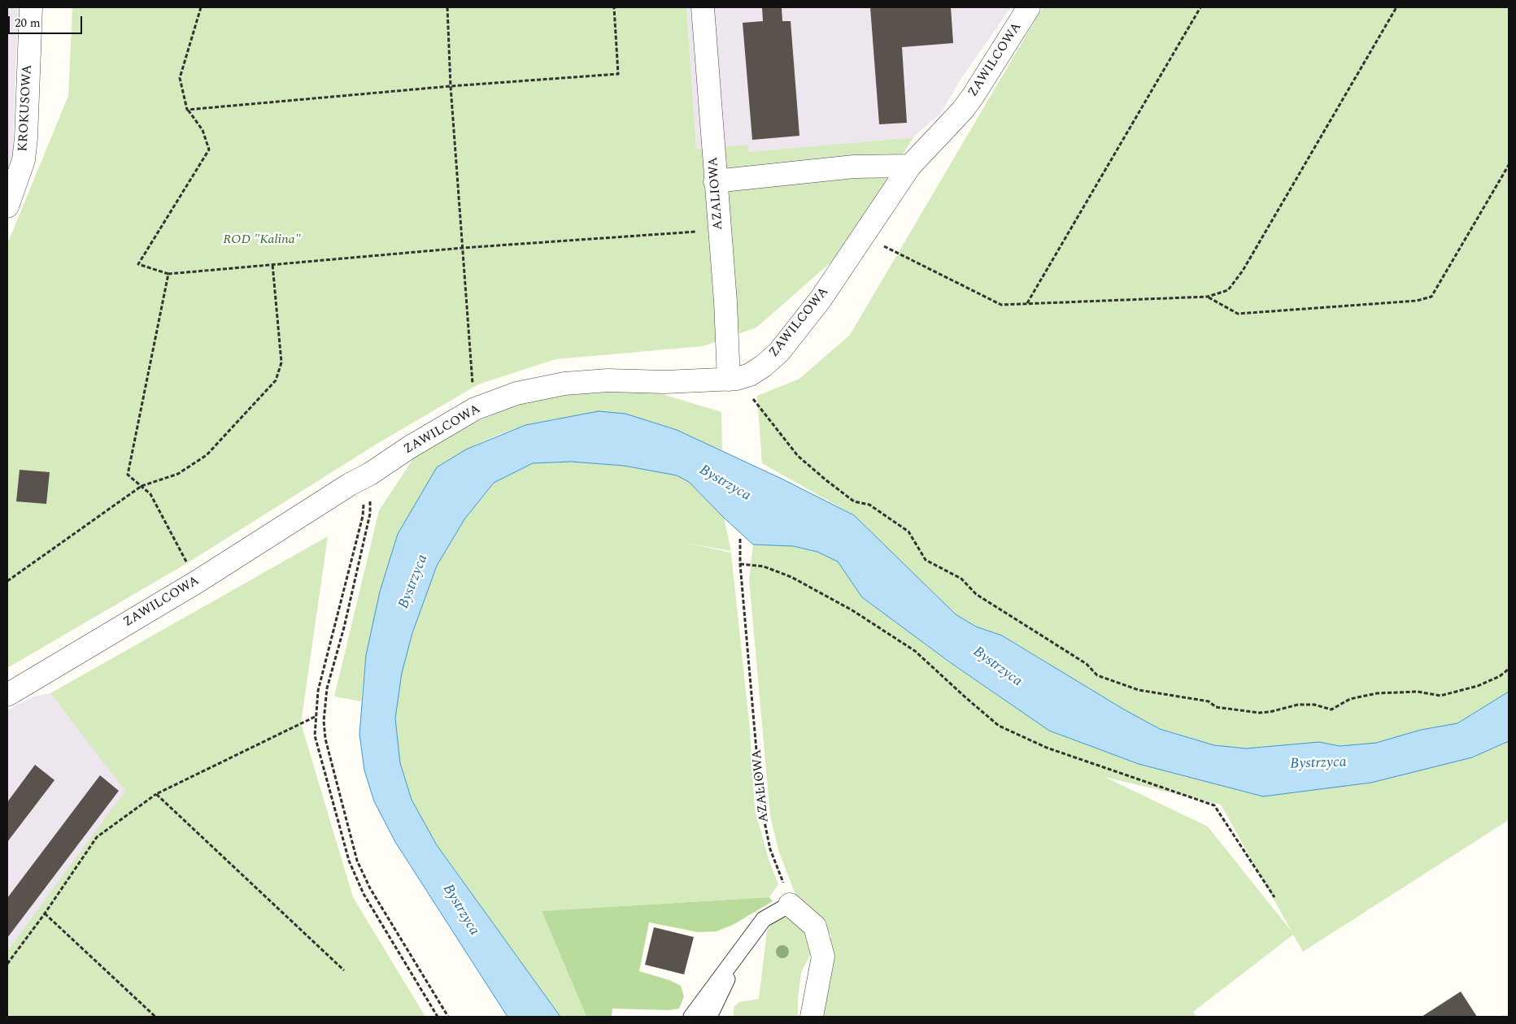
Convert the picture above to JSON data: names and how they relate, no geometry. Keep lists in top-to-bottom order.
{
  "streets": {
    "street": ["ZAWILCOWA", "KROKUSOWA", "AZALIOWA"]
  },
  "crossings": [
    ["ZAWILCOWA", "AZALIOWA"]
  ],
  "water": ["Bystrzyca"],
  "parks": ["ROD \"Kalina\""],
  "scale_bar": "20 m"
}
